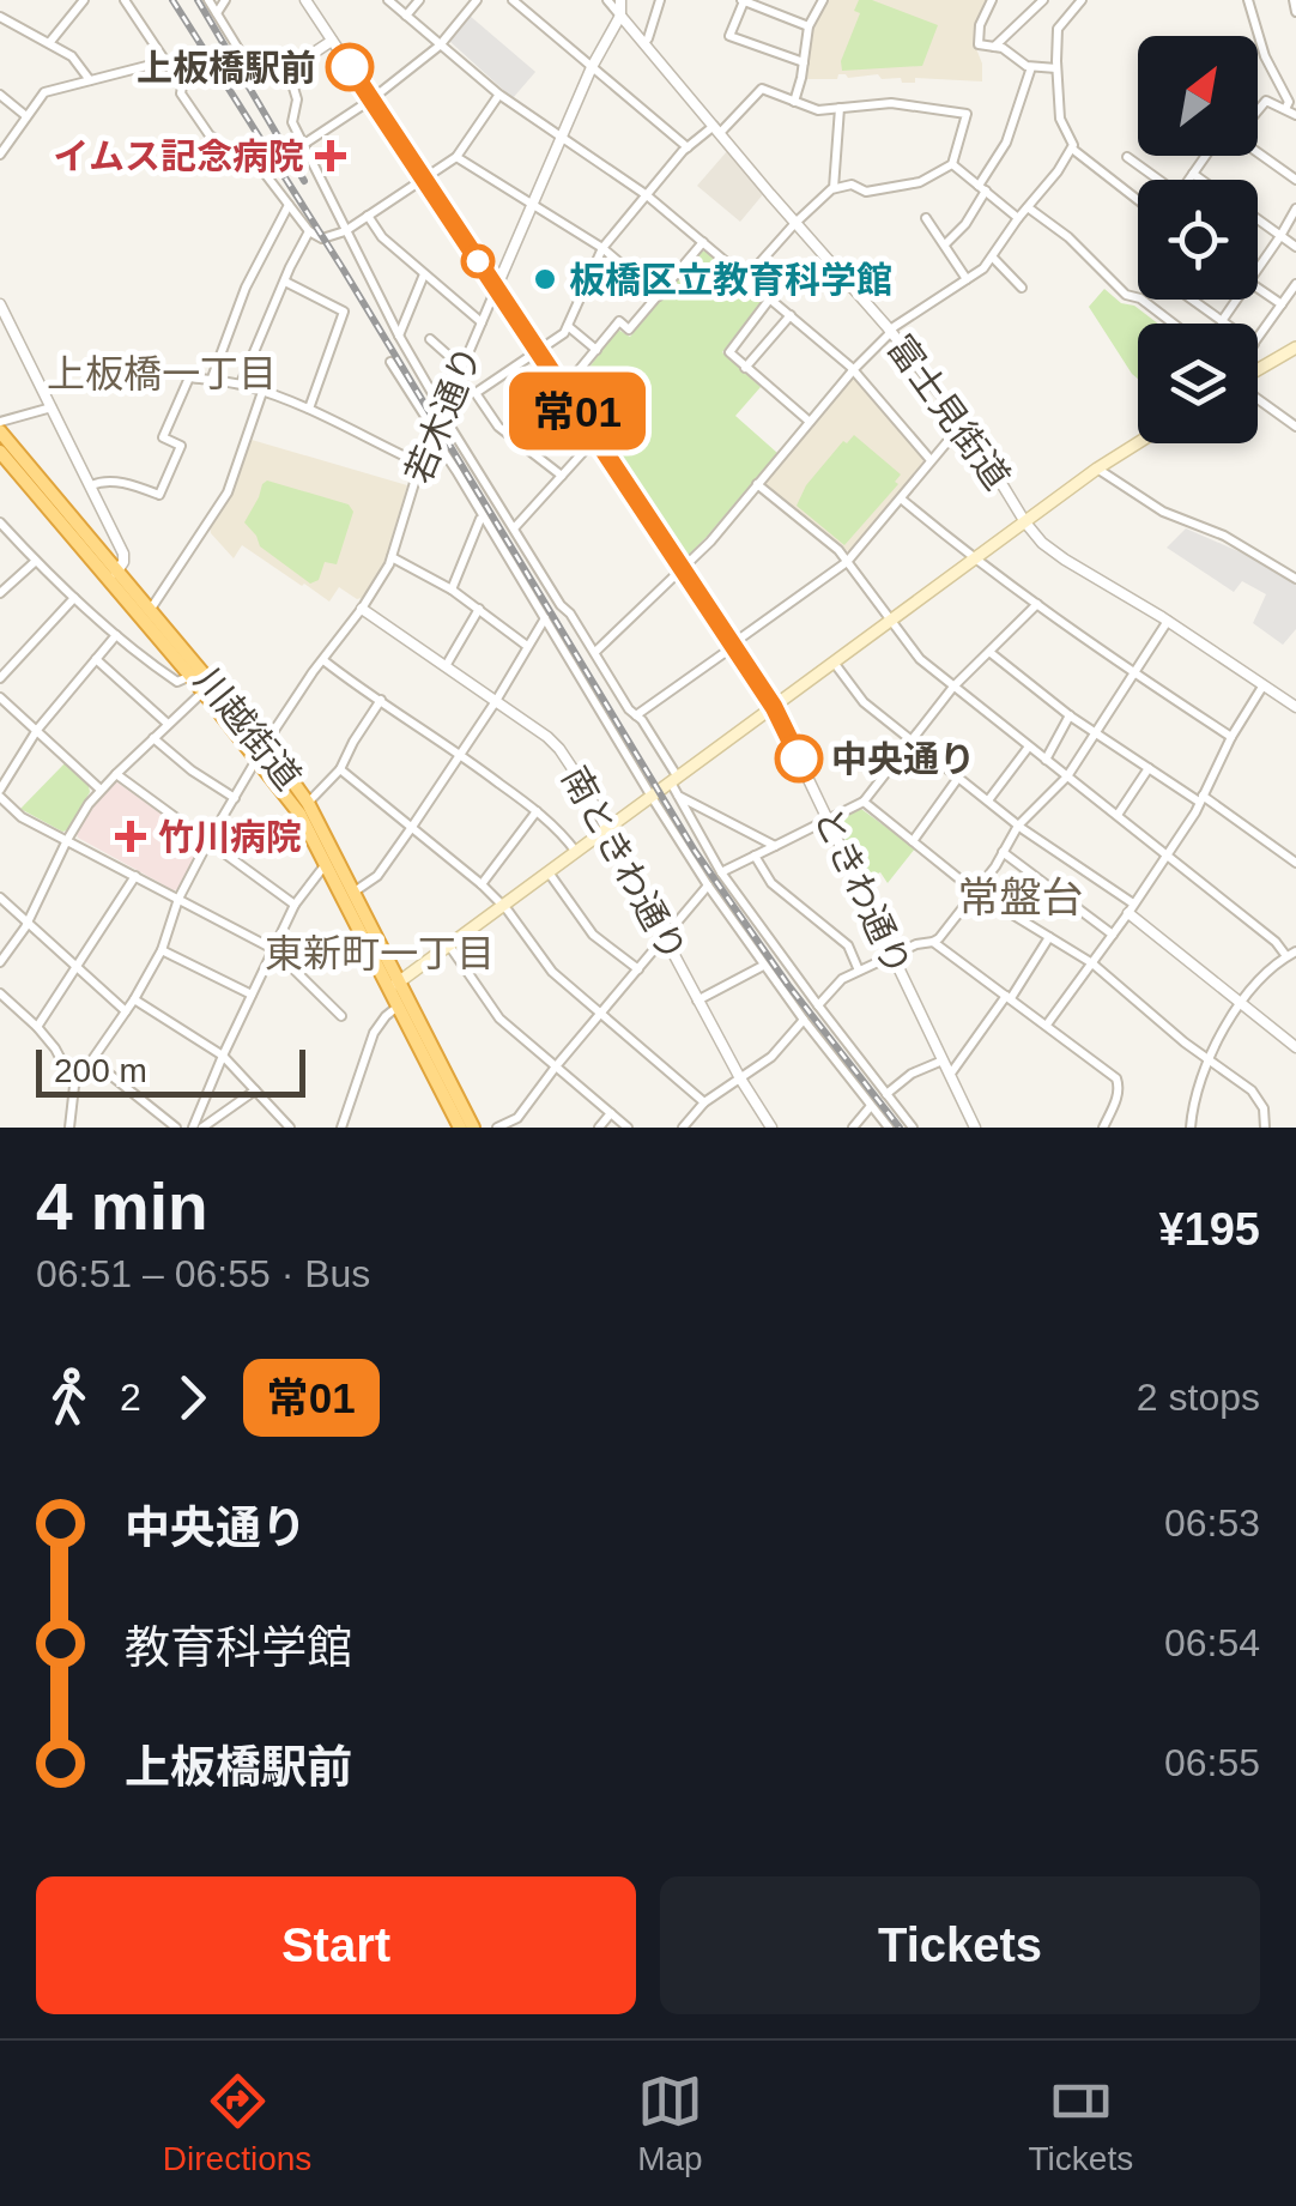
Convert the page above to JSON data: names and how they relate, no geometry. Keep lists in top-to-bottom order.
{
  "streets": {
    "highway": ["川越街道"],
    "street": [
      "富士見街道",
      "若木通り",
      "南ときわ通り",
      "ときわ通り"
    ]
  },
  "crossings": [
    ["富士見街道", "若木通り"],
    ["若木通り", "川越街道"],
    ["若木通り", "南ときわ通り"],
    ["若木通り", "ときわ通り"]
  ],
  "districts": ["上板橋一丁目", "常盤台", "東新町一丁目"],
  "places": {
    "other": ["上板橋駅前", "板橋区立教育科学館", "中央通り"],
    "health": ["イムス記念病院", "竹川病院"]
  },
  "lines": ["bus line 常01"],
  "scale_bar": "200 m",
  "north": "top right",
  "page": {
    "on_map": "常01",
    "scale": "200 m",
    "heading": ["4 min", "06:51 – 06:55 · Bus", "¥195"],
    "legs": ["2", "常01", "2 stops"],
    "list": [
      {
        "name": "中央通り",
        "value": "06:53"
      },
      {
        "name": "教育科学館",
        "value": "06:54"
      },
      {
        "name": "上板橋駅前",
        "value": "06:55"
      }
    ],
    "buttons": ["Start", "Tickets"],
    "tabs": ["Directions", "Map", "Tickets"]
  }
}
